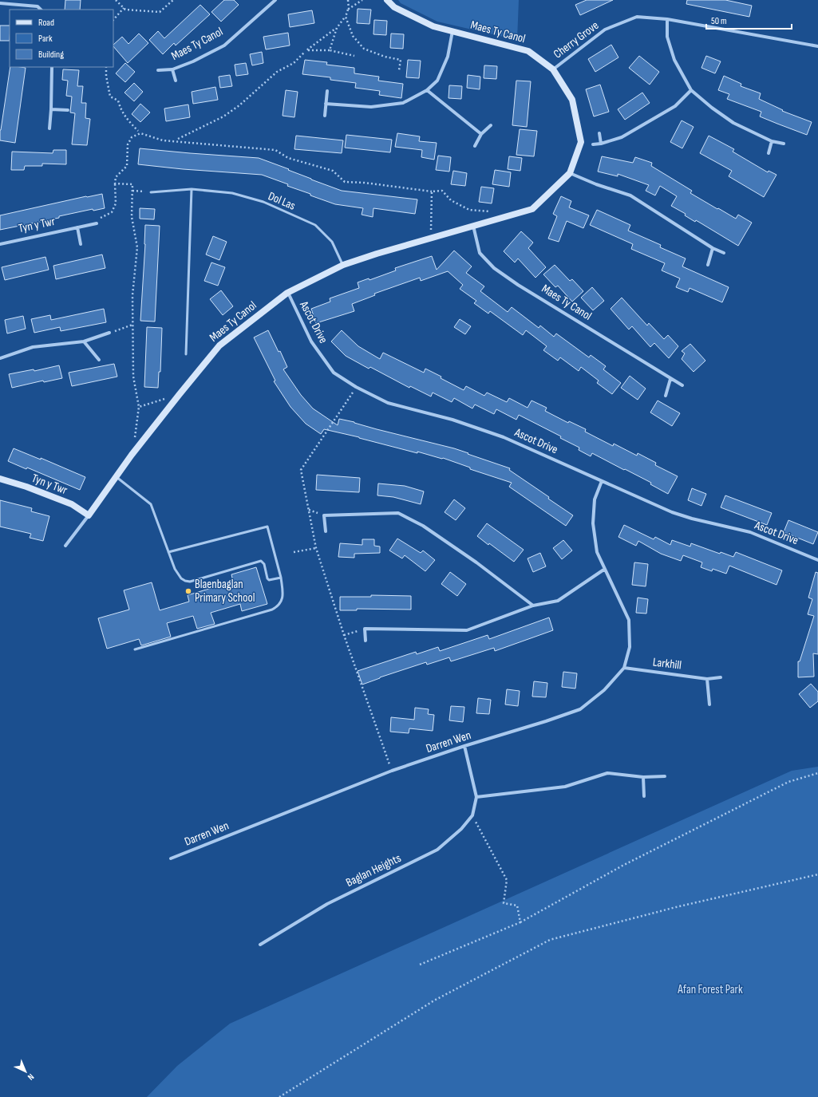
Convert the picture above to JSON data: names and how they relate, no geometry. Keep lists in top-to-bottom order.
{
  "streets": {
    "street": [
      "Maes Ty Canol",
      "Cherry Grove",
      "Tyn y Twr",
      "Ascot Drive",
      "Larkhill",
      "Darren Wen",
      "Baglan Heights"
    ],
    "lane": ["Dol Las"]
  },
  "crossings": [
    ["Maes Ty Canol", "Cherry Grove"],
    ["Maes Ty Canol", "Dol Las"],
    ["Maes Ty Canol", "Tyn y Twr"],
    ["Maes Ty Canol", "Ascot Drive"],
    ["Ascot Drive", "Darren Wen"],
    ["Larkhill", "Darren Wen"],
    ["Darren Wen", "Baglan Heights"]
  ],
  "parks": ["Afan Forest Park"],
  "places": ["Blaenbaglan Primary School"],
  "legend": ["Road", "Park", "Building"],
  "scale_bar": "50 m",
  "north": "bottom right"
}
